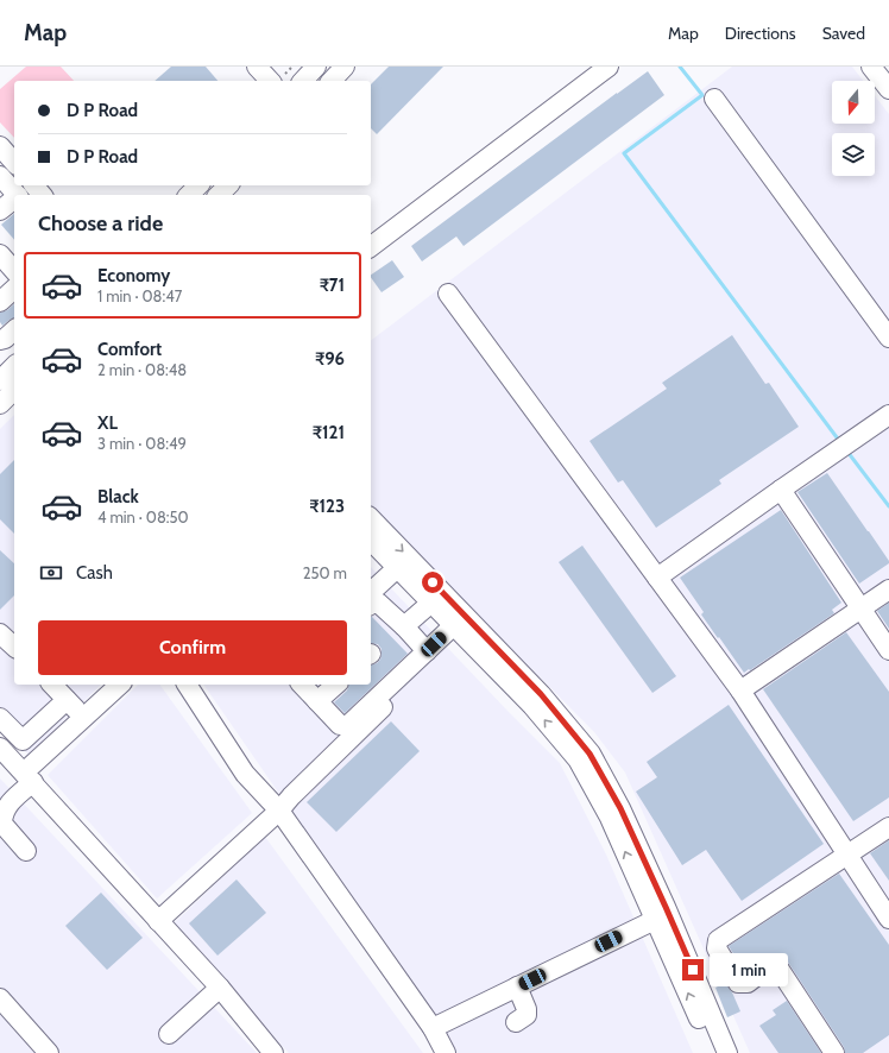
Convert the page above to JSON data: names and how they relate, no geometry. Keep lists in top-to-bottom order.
{
  "north": "bottom",
  "page": {
    "header": "Map",
    "nav": ["Map", "Directions", "Saved"],
    "banner": ["D P Road", "D P Road"],
    "heading": "Choose a ride",
    "list": [
      {
        "name": "Economy",
        "note": "1 min · 08:47",
        "value": "₹71"
      },
      {
        "name": "Comfort",
        "note": "2 min · 08:48",
        "value": "₹96"
      },
      {
        "name": "XL",
        "note": "3 min · 08:49",
        "value": "₹121"
      },
      {
        "name": "Black",
        "note": "4 min · 08:50",
        "value": "₹123"
      }
    ],
    "pay": ["Cash", "250 m"],
    "buttons": "Confirm",
    "bubble": "1 min"
  }
}
